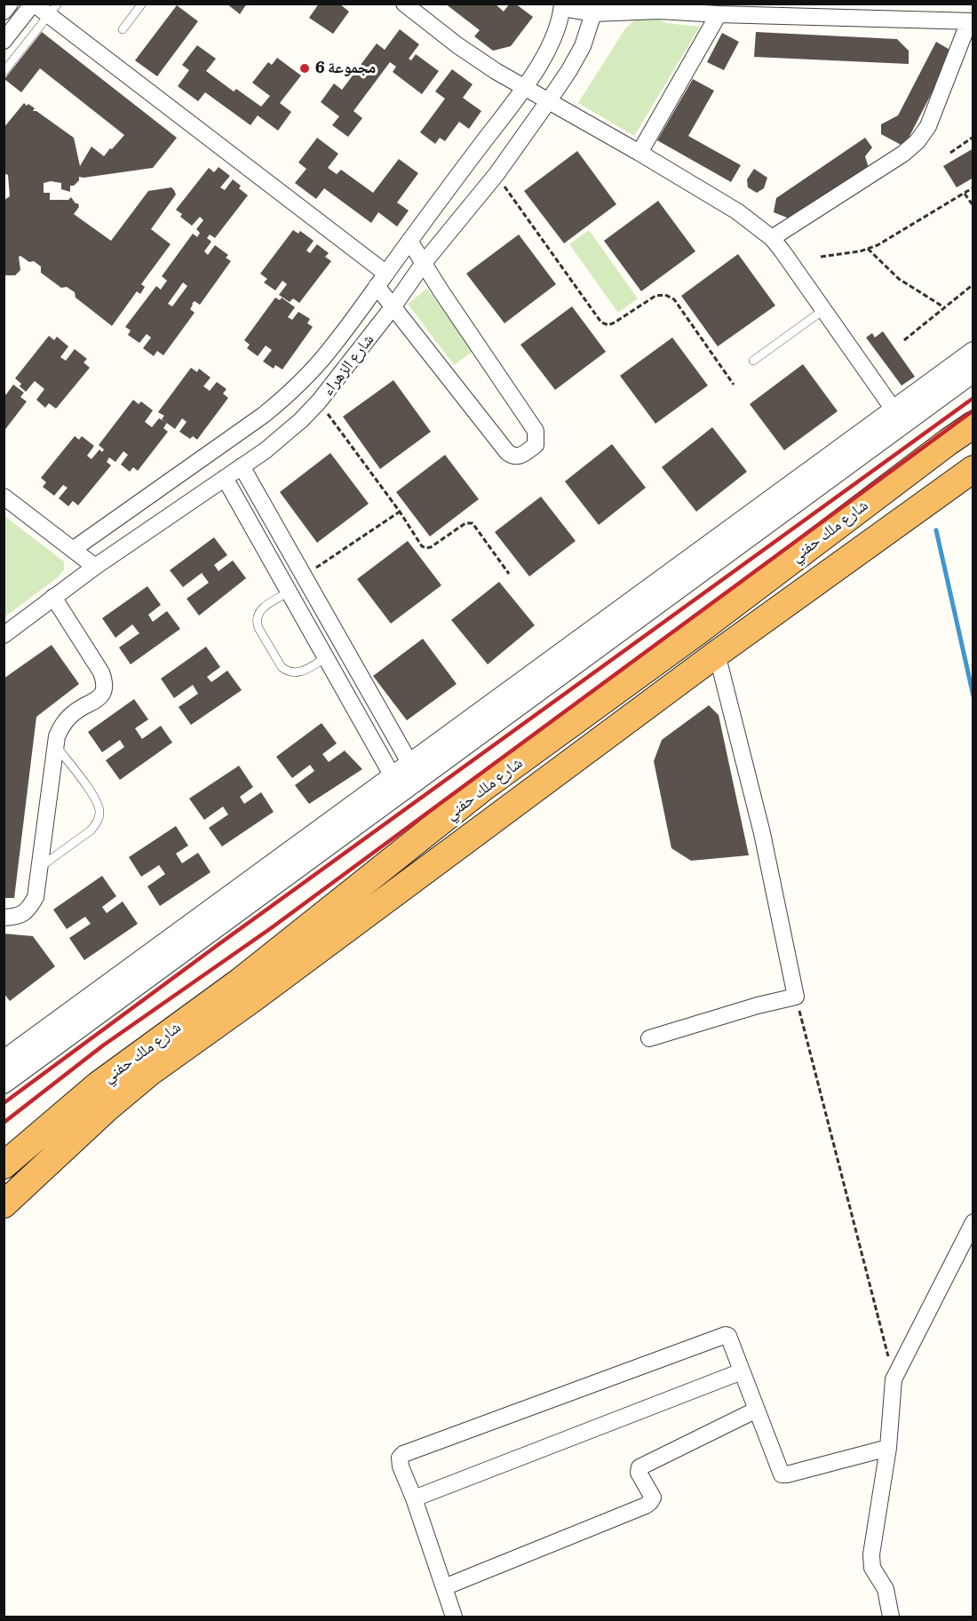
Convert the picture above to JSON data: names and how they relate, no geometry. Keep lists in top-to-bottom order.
{
  "streets": {
    "highway": ["شارع ملك حفني"],
    "street": ["شارع الزهراء"]
  },
  "places": ["مجموعة 6"]
}
